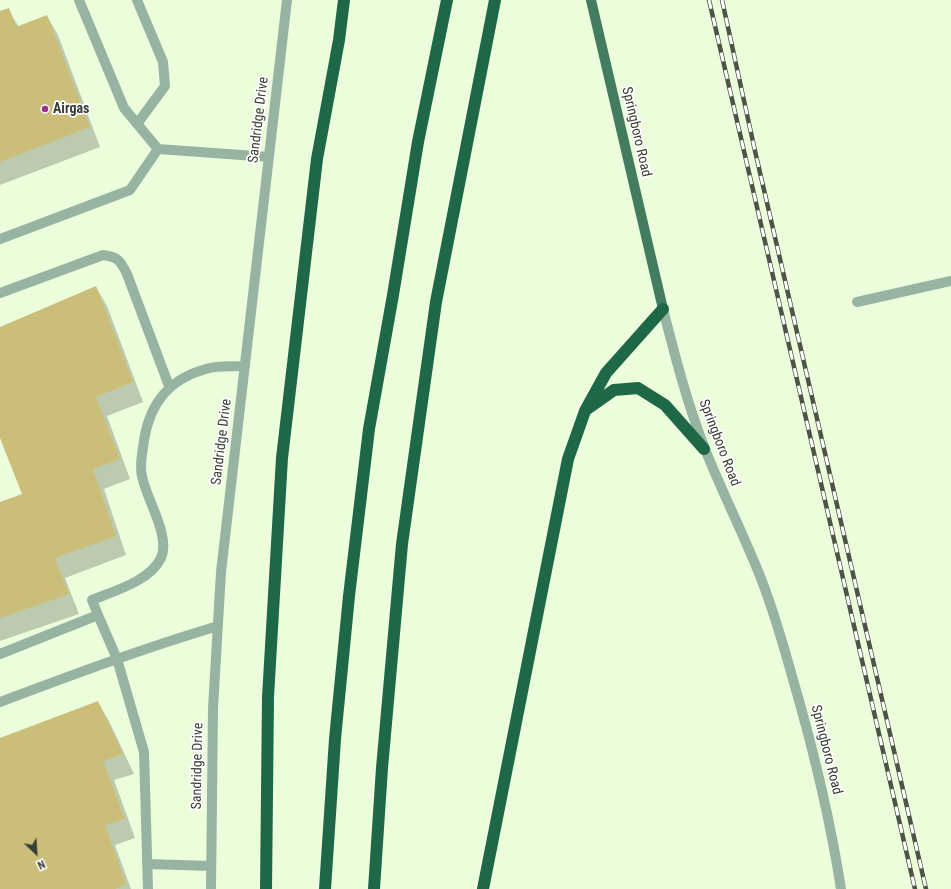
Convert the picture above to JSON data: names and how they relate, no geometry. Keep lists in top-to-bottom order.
{
  "streets": {
    "main road": ["Springboro Road"],
    "street": ["Sandridge Drive"]
  },
  "places": ["Airgas"],
  "north": "bottom right"
}
